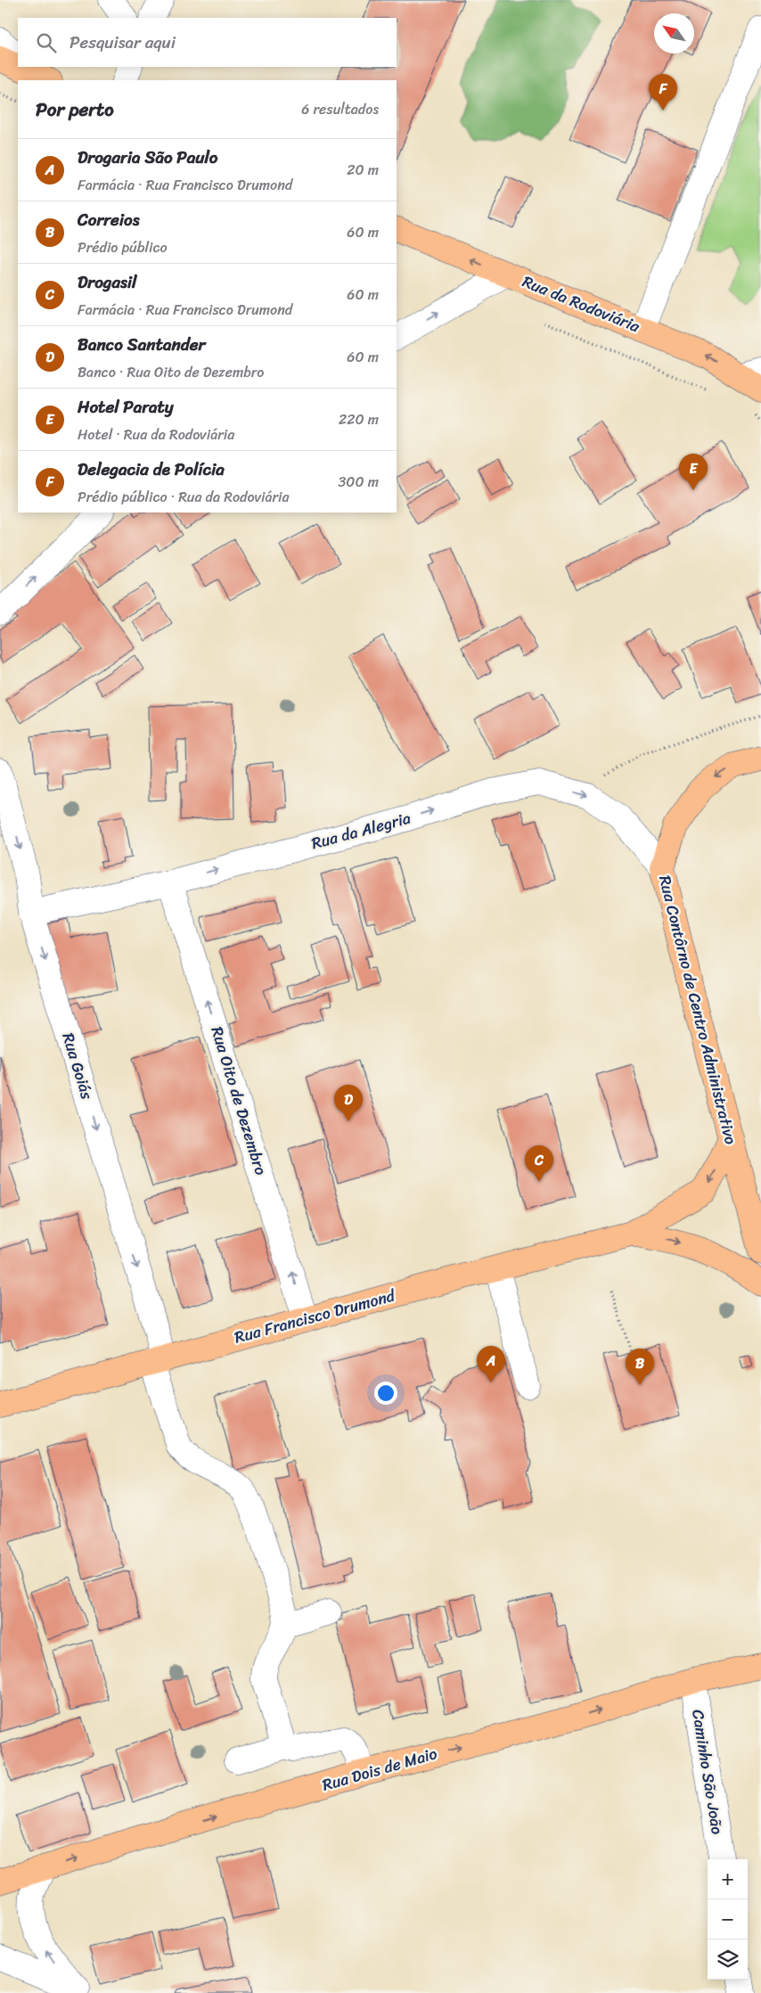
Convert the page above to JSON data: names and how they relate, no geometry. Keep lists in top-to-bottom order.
{
  "streets": {
    "main road": [
      "Rua da Rodoviária",
      "Rua Contôrno de Centro Administrativo",
      "Rua Francisco Drumond",
      "Rua Dois de Maio"
    ],
    "street": [
      "Rua da Alegria",
      "Rua Goiás",
      "Rua Oito de Dezembro",
      "Caminho São João"
    ]
  },
  "crossings": [
    ["Rua da Alegria", "Rua Contôrno de Centro Administrativo"],
    ["Rua da Alegria", "Rua Goiás"],
    ["Rua da Alegria", "Rua Oito de Dezembro"],
    ["Rua Contôrno de Centro Administrativo", "Rua Francisco Drumond"],
    ["Rua Goiás", "Rua Francisco Drumond"],
    ["Rua Oito de Dezembro", "Rua Francisco Drumond"],
    ["Rua Dois de Maio", "Caminho São João"]
  ],
  "one_way": [
    "Rua da Rodoviária",
    "Rua da Alegria",
    "Rua Goiás",
    "Rua Oito de Dezembro",
    "Rua Dois de Maio"
  ],
  "north": "top left",
  "page": {
    "search": "Pesquisar aqui",
    "pins": [
      "F",
      "E",
      "D",
      "C",
      "A",
      "B"
    ],
    "heading": ["Por perto", "6 resultados"],
    "list": [
      {
        "mark": "A",
        "name": "Drogaria São Paulo",
        "note": "Farmácia · Rua Francisco Drumond",
        "value": "20 m"
      },
      {
        "mark": "B",
        "name": "Correios",
        "note": "Prédio público",
        "value": "60 m"
      },
      {
        "mark": "C",
        "name": "Drogasil",
        "note": "Farmácia · Rua Francisco Drumond",
        "value": "60 m"
      },
      {
        "mark": "D",
        "name": "Banco Santander",
        "note": "Banco · Rua Oito de Dezembro",
        "value": "60 m"
      },
      {
        "mark": "E",
        "name": "Hotel Paraty",
        "note": "Hotel · Rua da Rodoviária",
        "value": "220 m"
      },
      {
        "mark": "F",
        "name": "Delegacia de Polícia",
        "note": "Prédio público · Rua da Rodoviária",
        "value": "300 m"
      }
    ],
    "map_buttons": ["+", "−"]
  }
}
